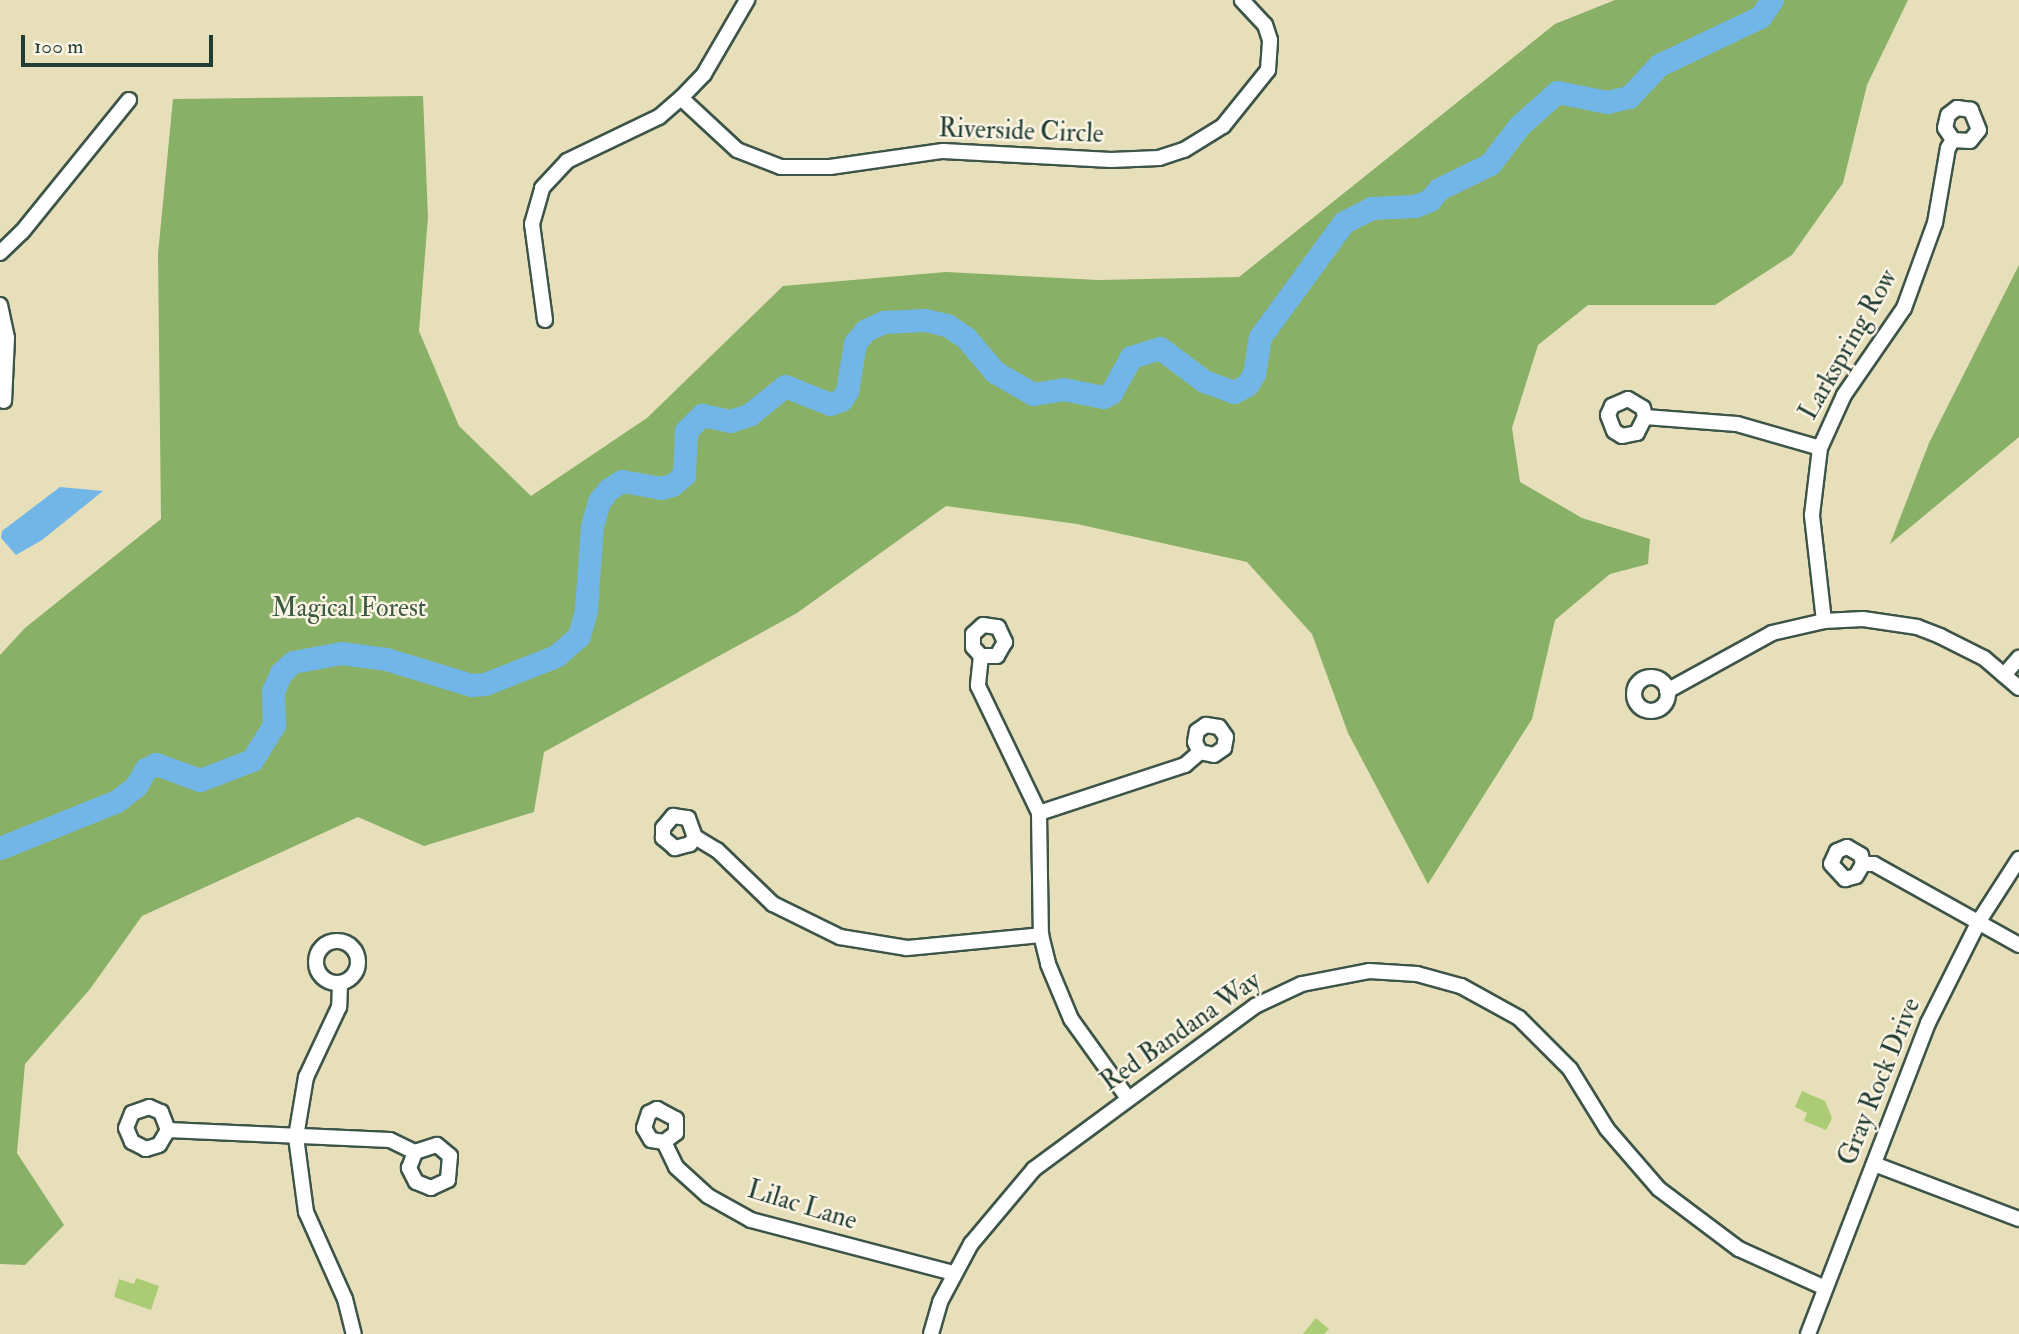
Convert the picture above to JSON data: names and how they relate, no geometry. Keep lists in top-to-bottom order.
{
  "streets": {
    "street": [
      "Riverside Circle",
      "Larkspring Row",
      "Red Bandana Way",
      "Gray Rock Drive",
      "Lilac Lane"
    ]
  },
  "crossings": [
    ["Red Bandana Way", "Gray Rock Drive"],
    ["Red Bandana Way", "Lilac Lane"]
  ],
  "parks": ["Magical Forest"],
  "scale_bar": "100 m"
}
